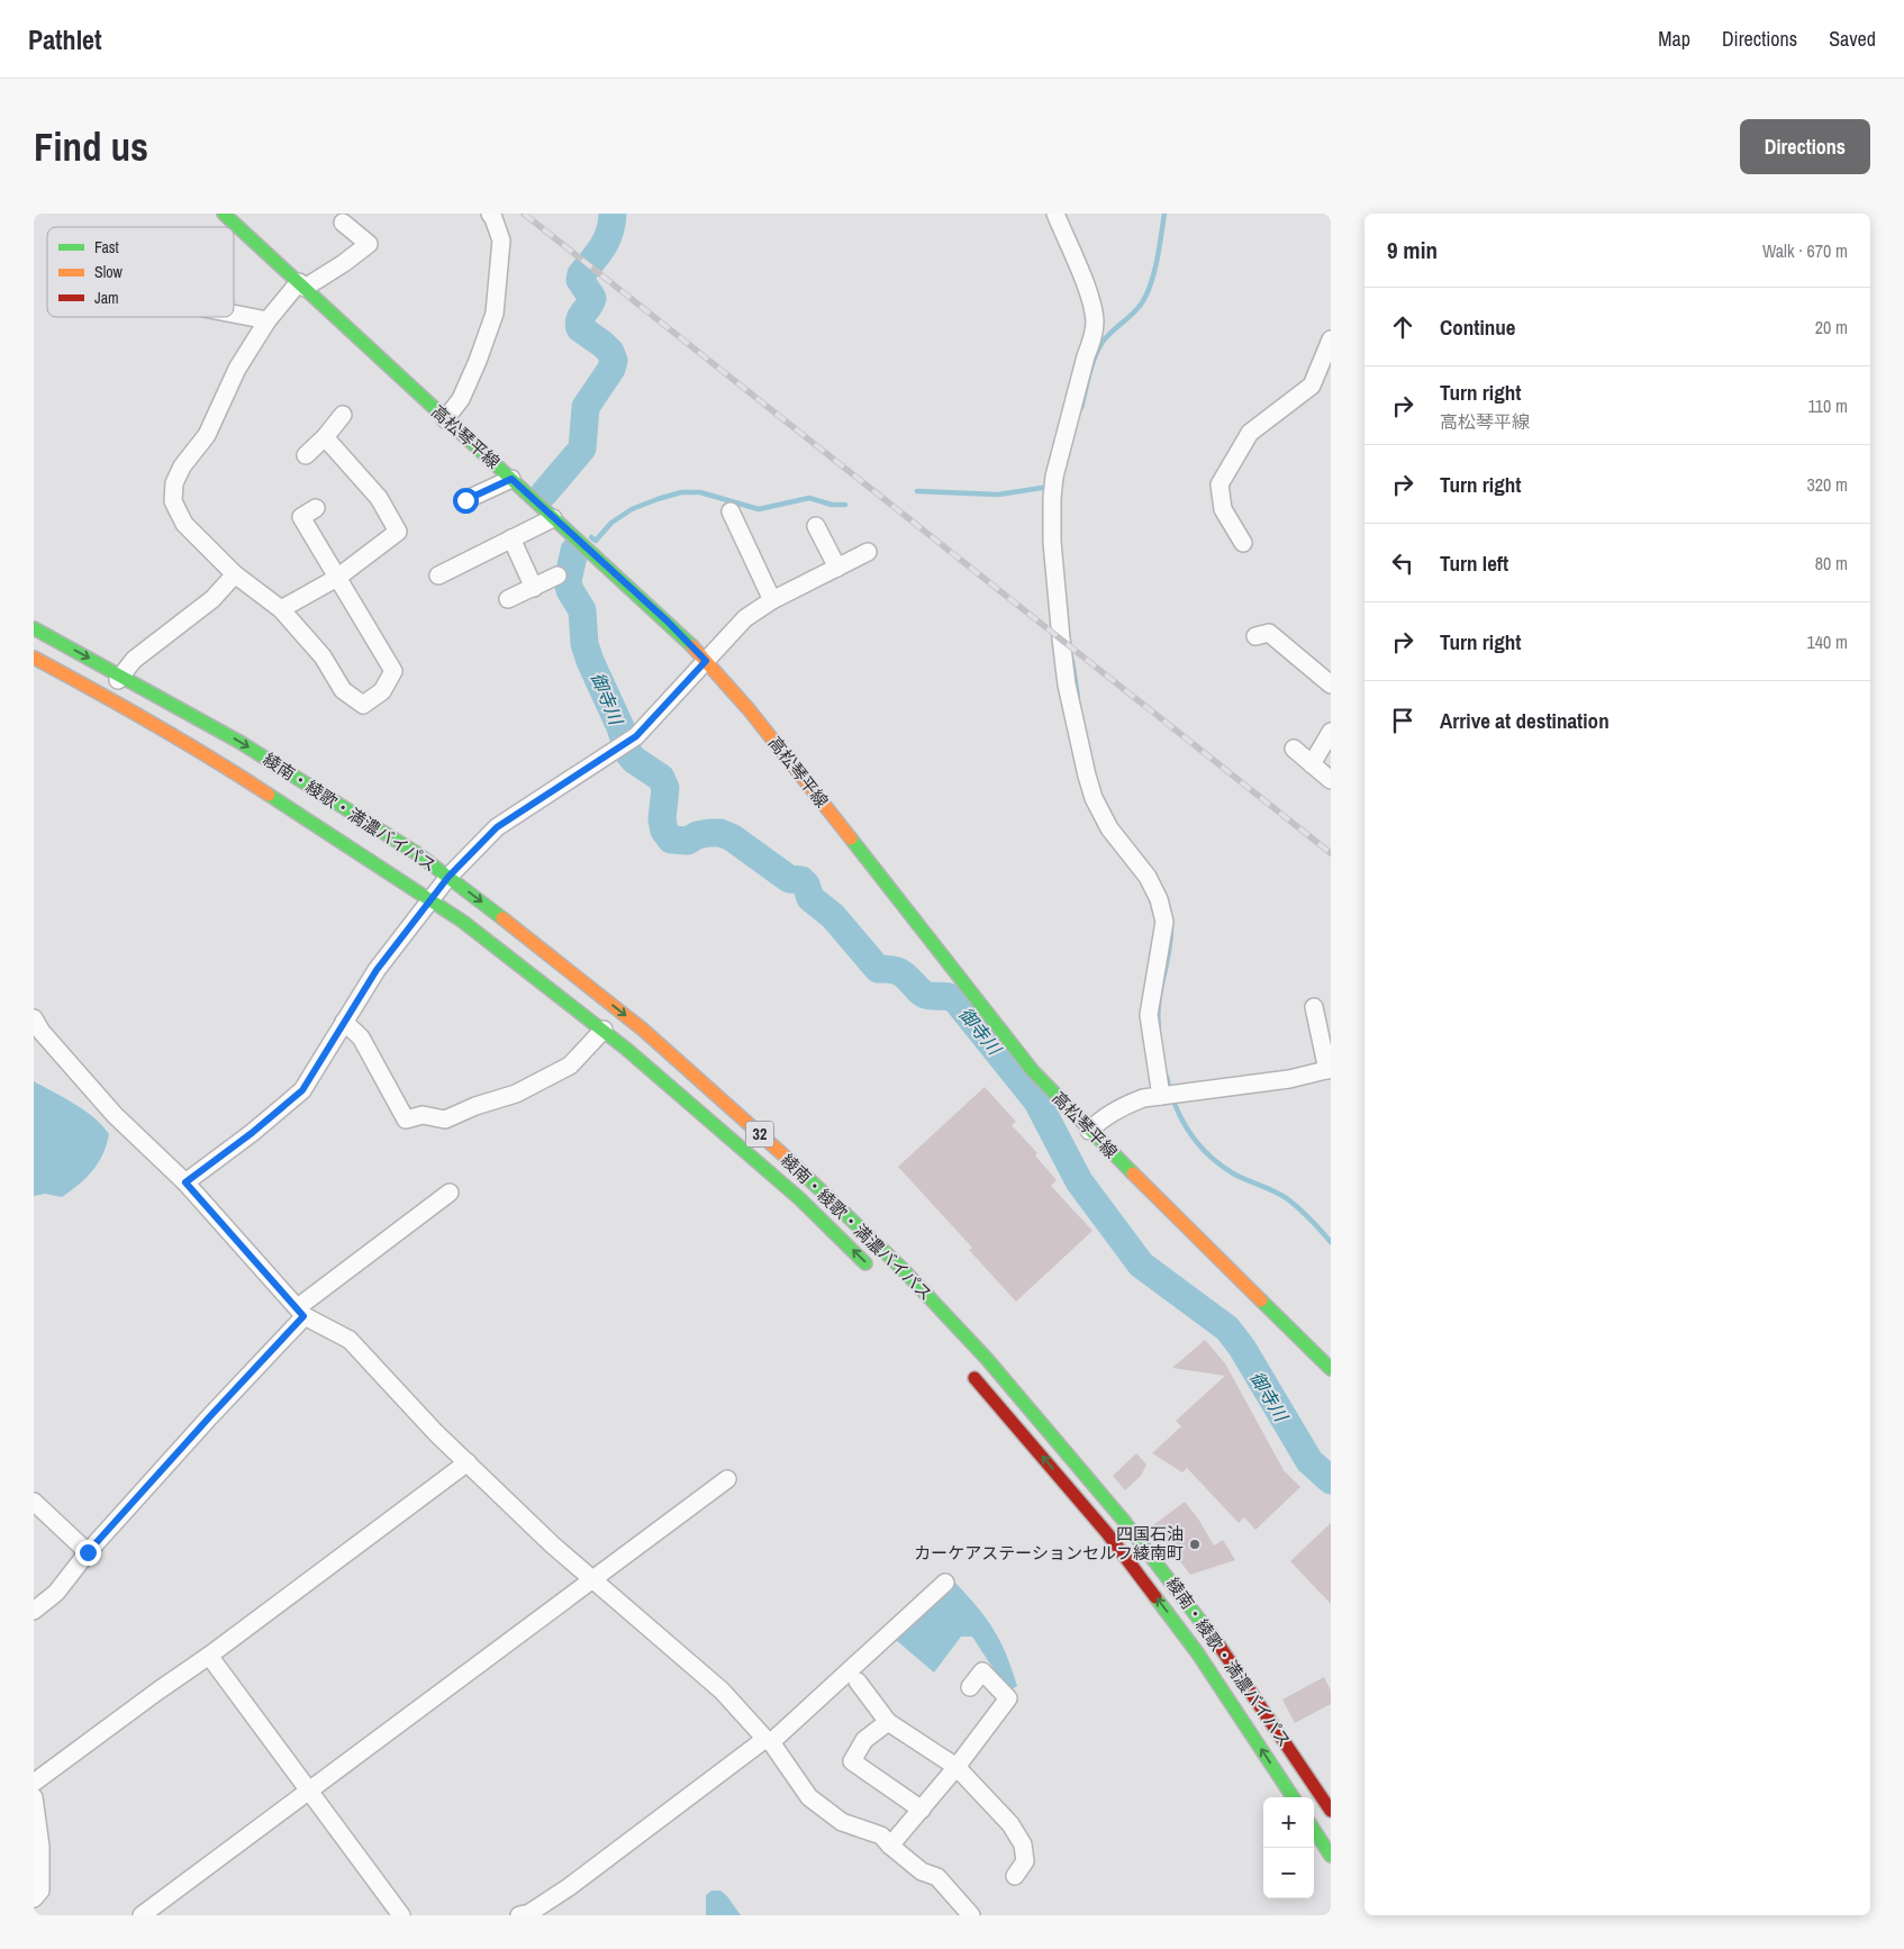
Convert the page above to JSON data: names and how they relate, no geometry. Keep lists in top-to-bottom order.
{
  "streets": {
    "main road": ["高松琴平線", "綾南・綾歌・満濃バイパス", "32"]
  },
  "water": ["御寺川"],
  "places": ["四国石油 カーケアステーションセルフ綾南町"],
  "legend": ["Fast", "Slow", "Jam"],
  "page": {
    "header": "Pathlet",
    "nav": ["Map", "Directions", "Saved"],
    "buttons": "Directions",
    "title": "Find us",
    "heading": ["9 min", "Walk · 670 m"],
    "list": [
      ["Continue", "20 m"],
      ["Turn right", "高松琴平線", "110 m"],
      ["Turn right", "320 m"],
      ["Turn left", "80 m"],
      ["Turn right", "140 m"],
      "Arrive at destination"
    ],
    "map_buttons": ["+", "−"]
  }
}
